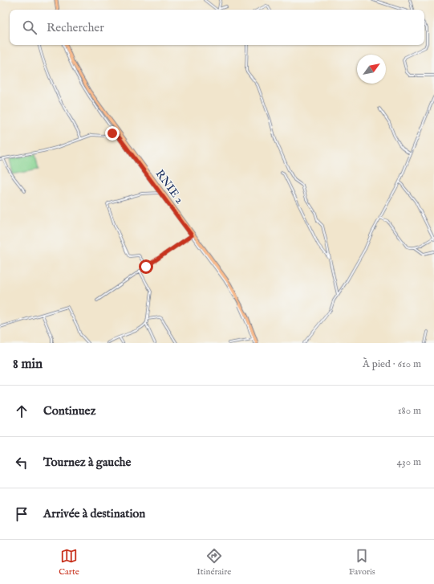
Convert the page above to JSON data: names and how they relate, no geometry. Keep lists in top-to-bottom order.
{
  "streets": {
    "highway": ["RNIE 2"]
  },
  "north": "top right",
  "page": {
    "search": "Rechercher",
    "heading": ["8 min", "À pied · 610 m"],
    "list": [
      ["Continuez", "180 m"],
      ["Tournez à gauche", "430 m"],
      "Arrivée à destination"
    ],
    "nav": ["Carte", "Itinéraire", "Favoris"]
  }
}
